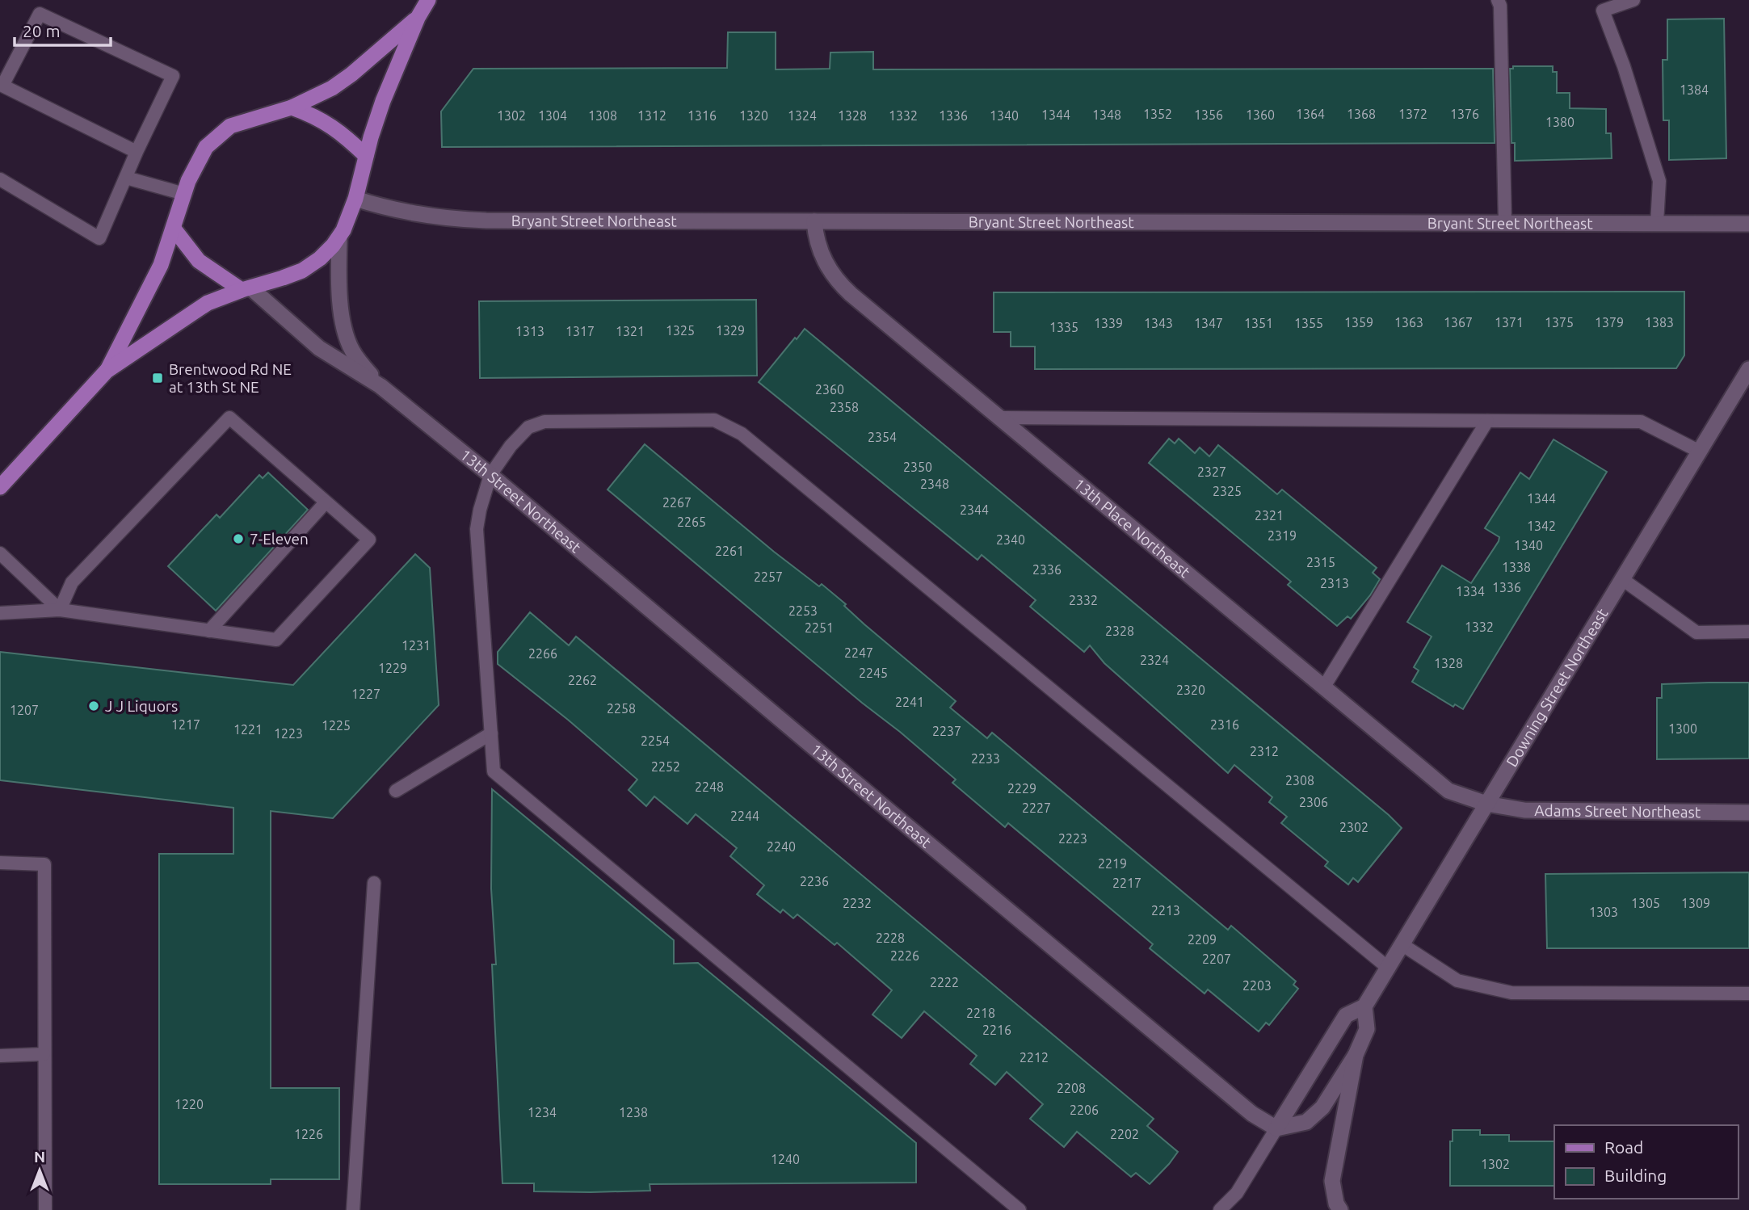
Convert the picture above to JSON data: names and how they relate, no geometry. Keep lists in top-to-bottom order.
{
  "streets": {
    "street": [
      "Bryant Street Northeast",
      "13th Street Northeast",
      "13th Place Northeast",
      "Downing Street Northeast",
      "Adams Street Northeast"
    ]
  },
  "crossings": [
    ["Bryant Street Northeast", "13th Street Northeast"],
    ["Bryant Street Northeast", "13th Place Northeast"],
    ["13th Street Northeast", "Downing Street Northeast"],
    ["13th Place Northeast", "Downing Street Northeast"],
    ["13th Place Northeast", "Adams Street Northeast"],
    ["Downing Street Northeast", "Adams Street Northeast"]
  ],
  "places": {
    "transit": ["Brentwood Rd NE at 13th St NE"],
    "other": ["7-Eleven", "J J Liquors"]
  },
  "house_numbers": [
    "1384",
    "1352",
    "1364",
    "1368",
    "1372",
    "1376",
    "1344",
    "1348",
    "1356",
    "1360",
    "1302",
    "1304",
    "1308",
    "1312",
    "1316",
    "1320",
    "1324",
    "1328",
    "1332",
    "1336",
    "1340",
    "1380",
    "1359",
    "1363",
    "1367",
    "1371",
    "1375",
    "1379",
    "1383",
    "1339",
    "1343",
    "1347",
    "1351",
    "1355",
    "1335",
    "1325",
    "1329",
    "1313",
    "1317",
    "1321",
    "2360",
    "2358",
    "2354",
    "2350",
    "2327",
    "2348",
    "2325",
    "1344",
    "2267",
    "2344",
    "2321",
    "2265",
    "1342",
    "2319",
    "2340",
    "1340",
    "2261",
    "2315",
    "1338",
    "2336",
    "2257",
    "2313",
    "1336",
    "1334",
    "2332",
    "2253",
    "1332",
    "2251",
    "2328",
    "1231",
    "2247",
    "2266",
    "2324",
    "1328",
    "1229",
    "2245",
    "2262",
    "2320",
    "1227",
    "2241",
    "2258",
    "1207",
    "1217",
    "2316",
    "1225",
    "1300",
    "1221",
    "2237",
    "1223",
    "2254",
    "2312",
    "2233",
    "2252",
    "2308",
    "2248",
    "2229",
    "2306",
    "2227",
    "2244",
    "2302",
    "2223",
    "2240",
    "2219",
    "2236",
    "2217",
    "2232",
    "1305",
    "1309",
    "2213",
    "1303",
    "2228",
    "2209",
    "2226",
    "2207",
    "2222",
    "2203",
    "2218",
    "2216",
    "2212",
    "2208",
    "1220",
    "2206",
    "1234",
    "1238",
    "1226",
    "2202",
    "1240",
    "1302"
  ],
  "legend": ["Road", "Building"],
  "scale_bar": "20 m",
  "north": "top"
}
